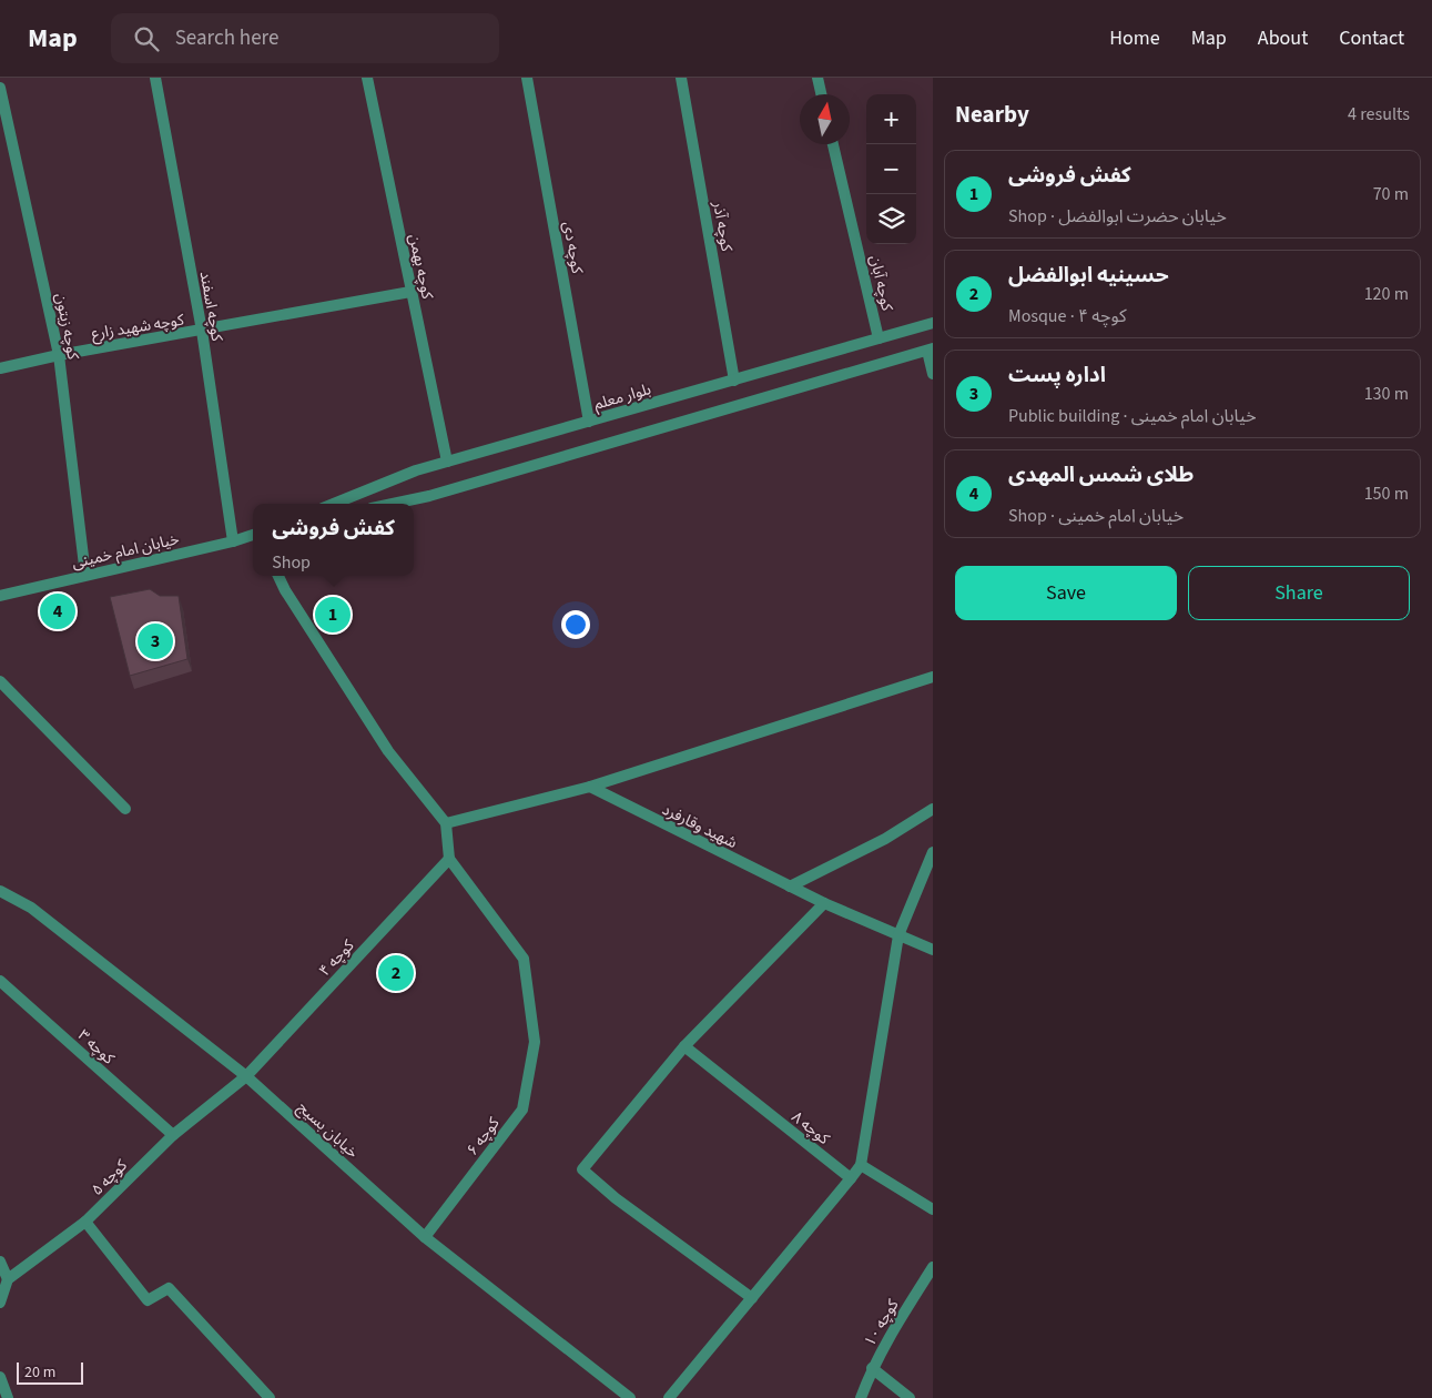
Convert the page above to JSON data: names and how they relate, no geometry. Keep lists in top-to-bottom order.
{
  "streets": {
    "street": [
      "کوچه آذر",
      "کوچه دی",
      "کوچه بهمن",
      "کوچه آبان",
      "کوچه اسفند",
      "کوچه زیتون",
      "کوچه شهید زارع",
      "بلوار معلم",
      "خیابان امام خمینی",
      "شهید وقارفرد",
      "کوچه ۴",
      "کوچه ۳",
      "کوچه ۸",
      "خیابان بسیج",
      "کوچه ۶",
      "کوچه ۵",
      "کوچه ۱۰"
    ]
  },
  "crossings": [
    ["کوچه آذر", "بلوار معلم"],
    ["کوچه دی", "بلوار معلم"],
    ["کوچه بهمن", "کوچه شهید زارع"],
    ["کوچه بهمن", "بلوار معلم"],
    ["کوچه آبان", "بلوار معلم"],
    ["کوچه اسفند", "کوچه شهید زارع"],
    ["کوچه اسفند", "خیابان امام خمینی"],
    ["کوچه زیتون", "کوچه شهید زارع"],
    ["کوچه زیتون", "خیابان امام خمینی"],
    ["کوچه ۴", "خیابان بسیج"],
    ["کوچه ۴", "کوچه ۶"],
    ["کوچه ۴", "کوچه ۵"],
    ["کوچه ۳", "کوچه ۵"],
    ["خیابان بسیج", "کوچه ۶"],
    ["خیابان بسیج", "کوچه ۵"]
  ],
  "scale_bar": "20 m",
  "north": "top",
  "page": {
    "header": "Map",
    "search": "Search here",
    "nav": [
      "Home",
      "Map",
      "About",
      "Contact"
    ],
    "heading": ["Nearby", "4 results"],
    "map_buttons": ["+", "−"],
    "list": [
      {
        "mark": "1",
        "name": "کفش فروشی",
        "note": "Shop · خیابان حضرت ابوالفضل",
        "value": "70 m"
      },
      {
        "mark": "2",
        "name": "حسینیه ابوالفضل",
        "note": "Mosque · کوچه ۴",
        "value": "120 m"
      },
      {
        "mark": "3",
        "name": "اداره پست",
        "note": "Public building · خیابان امام خمینی",
        "value": "130 m"
      },
      {
        "mark": "4",
        "name": "طلای شمس المهدی",
        "note": "Shop · خیابان امام خمینی",
        "value": "150 m"
      }
    ],
    "popup": ["کفش فروشی", "Shop"],
    "buttons": ["Save", "Share"],
    "pins": [
      "4",
      "1",
      "3",
      "2"
    ],
    "scale": "20 m"
  }
}
